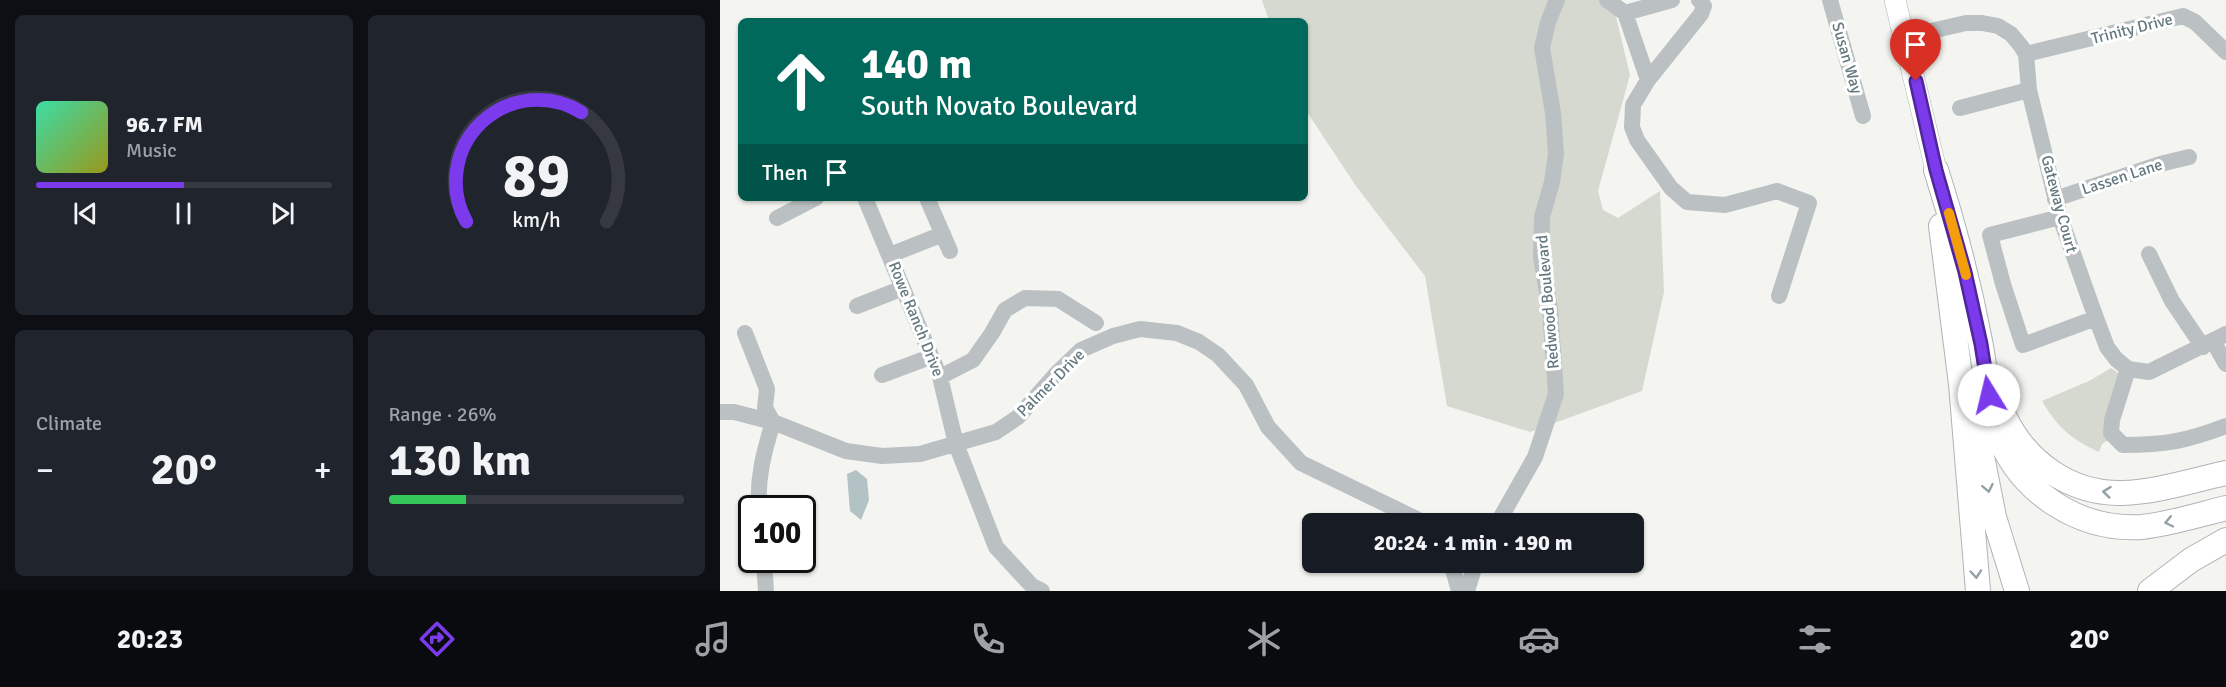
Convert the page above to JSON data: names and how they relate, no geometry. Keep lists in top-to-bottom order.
{
  "streets": {
    "street": [
      "Trinity Drive",
      "Susan Way",
      "Lassen Lane",
      "Gateway Court",
      "Redwood Boulevard",
      "Rowe Ranch Drive",
      "Palmer Drive"
    ]
  },
  "crossings": [
    ["Trinity Drive", "Gateway Court"],
    ["Lassen Lane", "Gateway Court"],
    ["Rowe Ranch Drive", "Palmer Drive"]
  ],
  "page": {
    "turn": ["140 m", "South Novato Boulevard"],
    "song": ["96.7 FM", "Music"],
    "then": "Then",
    "tile": [
      "Climate",
      ["Range · 26%", "130 km"]
    ],
    "heat": ["−", "20°", "+"],
    "limit": "100",
    "trip": "20:24 · 1 min · 190 m",
    "tabs": ["20:23", "20°"],
    "gauge": ["89", "km/h"]
  }
}
